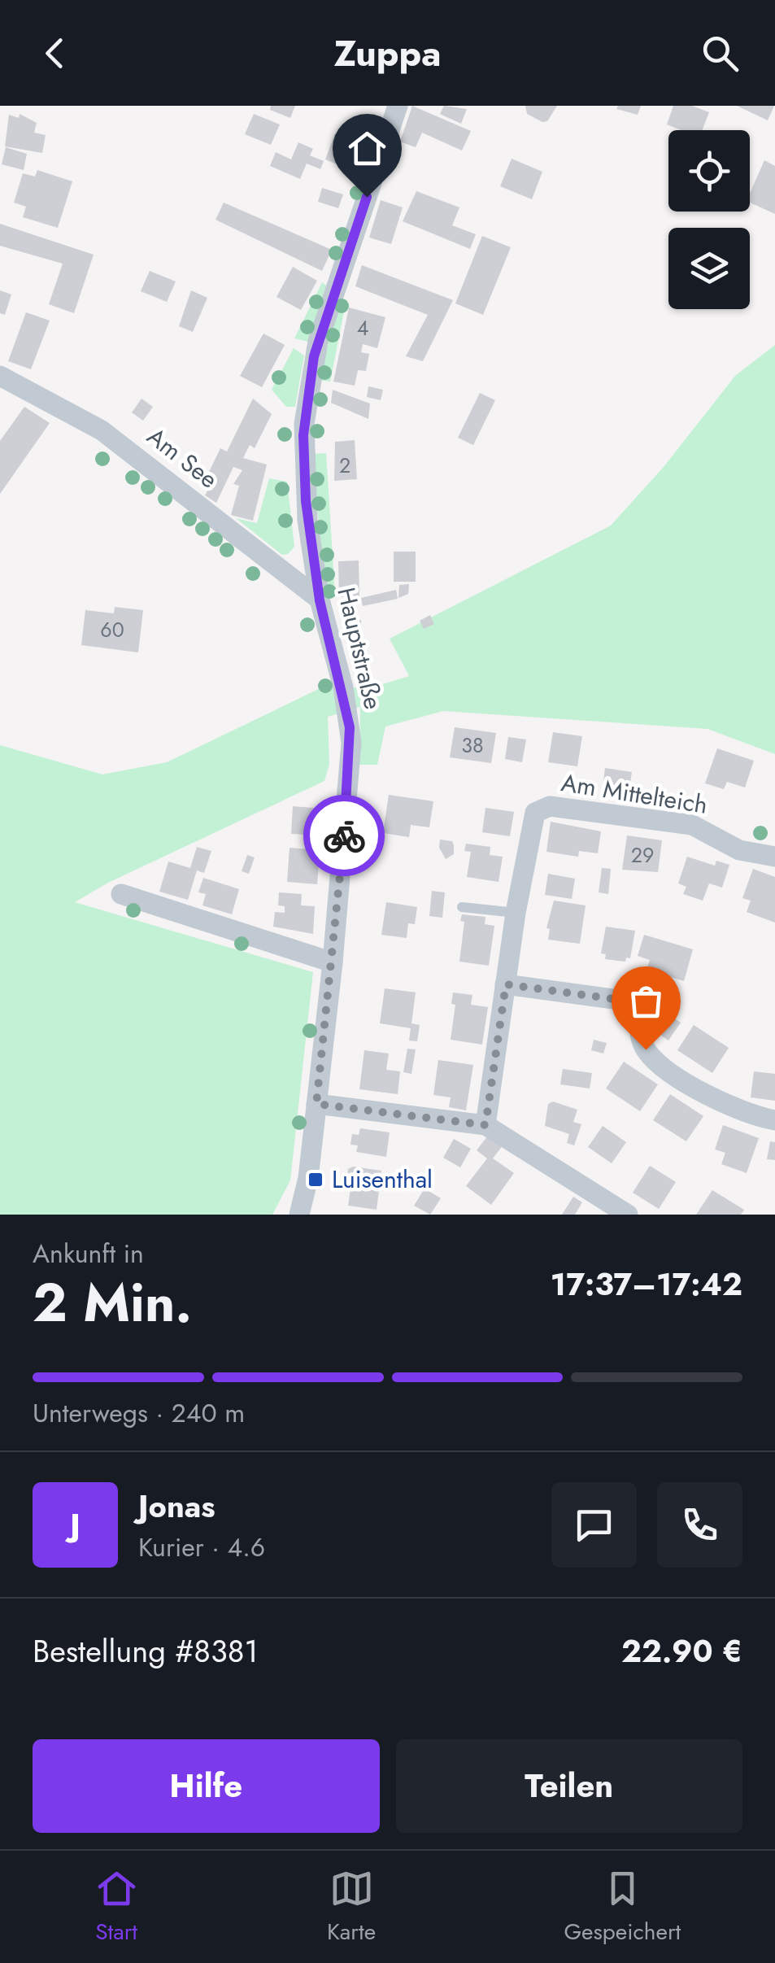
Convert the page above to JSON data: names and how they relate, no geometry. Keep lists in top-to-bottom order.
{
  "streets": {
    "street": ["Am See", "Hauptstraße", "Am Mittelteich"]
  },
  "crossings": [
    ["Am See", "Hauptstraße"]
  ],
  "places": {
    "transit": ["Luisenthal"]
  },
  "house_numbers": [
    "4",
    "2",
    "60",
    "38",
    "29"
  ],
  "page": {
    "header": "Zuppa",
    "heading": ["2 Min.", "Ankunft in", "17:37–17:42"],
    "panel": [
      "Jonas",
      "Kurier · 4.6",
      "Bestellung #8381",
      "22.90 €"
    ],
    "bar": "Unterwegs · 240 m",
    "round": "J",
    "buttons": ["Hilfe", "Teilen"],
    "tabs": ["Start", "Karte", "Gespeichert"]
  }
}
